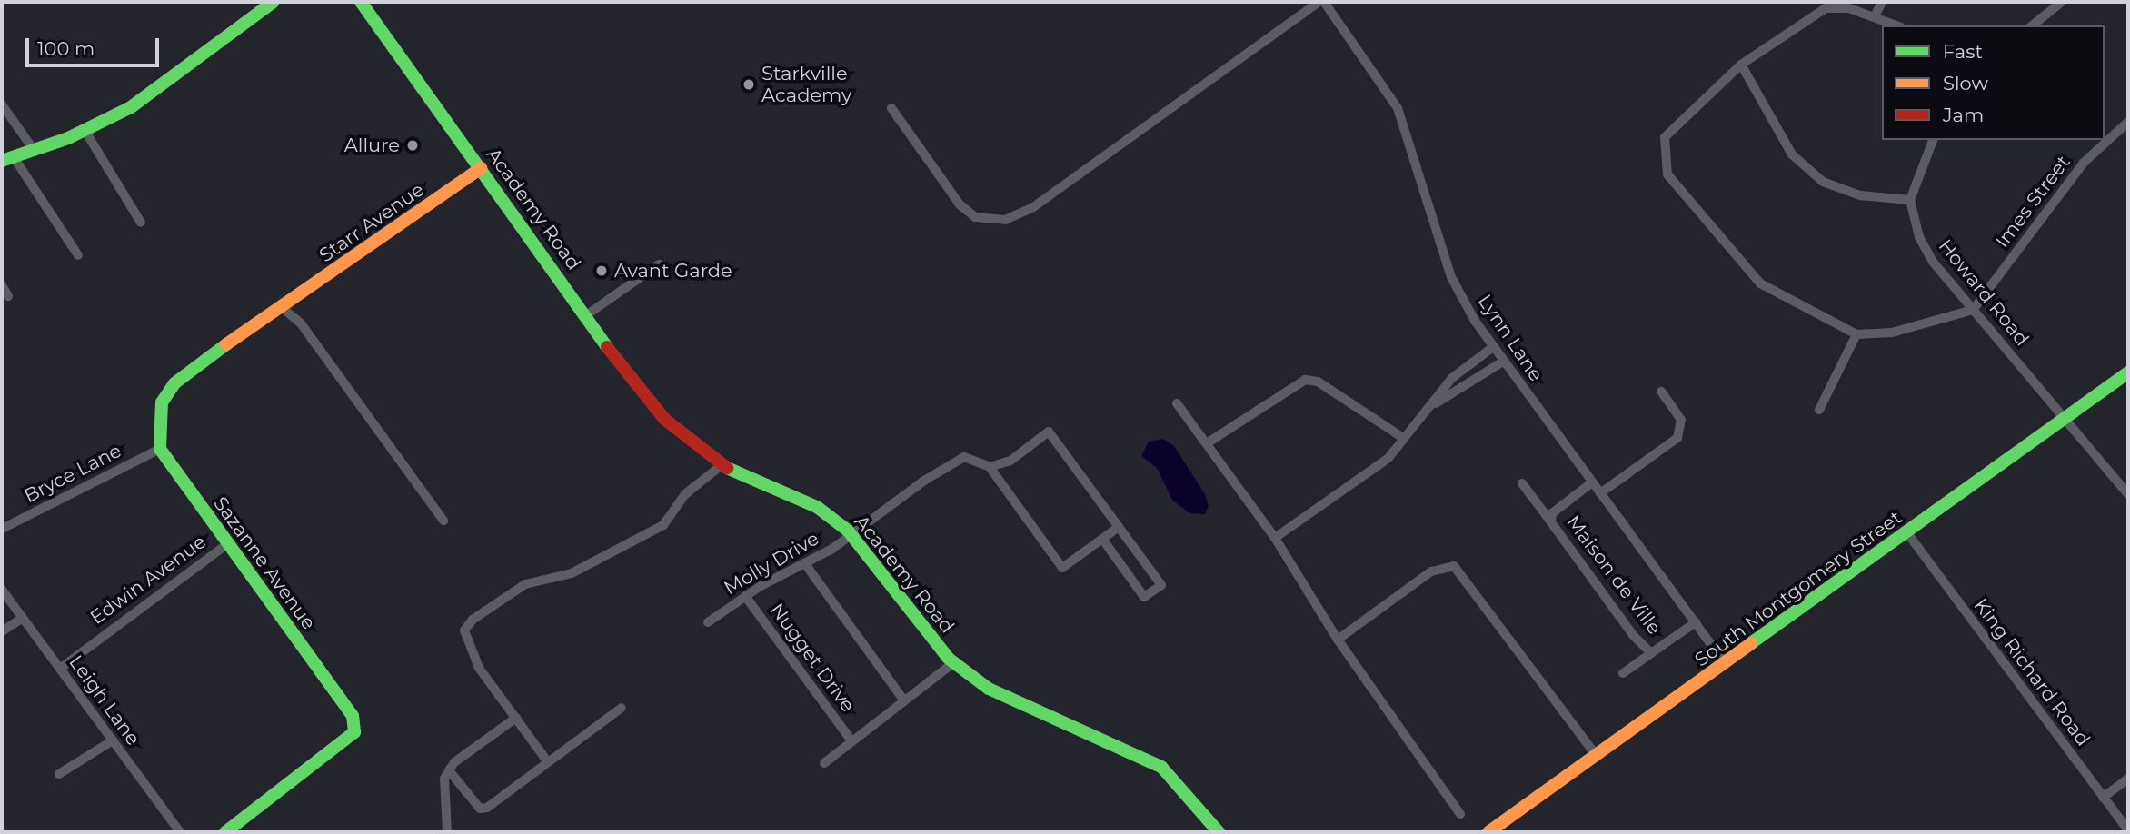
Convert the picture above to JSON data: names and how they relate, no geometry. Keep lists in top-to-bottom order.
{
  "streets": {
    "street": [
      "Imes Street",
      "Academy Road",
      "Starr Avenue",
      "Howard Road",
      "Lynn Lane",
      "Bryce Lane",
      "Sazanne Avenue",
      "Molly Drive",
      "Maison de Ville",
      "Edwin Avenue",
      "South Montgomery Street",
      "Nugget Drive",
      "King Richard Road",
      "Leigh Lane"
    ]
  },
  "crossings": [
    ["Imes Street", "Howard Road"],
    ["Academy Road", "Starr Avenue"],
    ["Academy Road", "Molly Drive"],
    ["Howard Road", "South Montgomery Street"],
    ["Lynn Lane", "Maison de Ville"],
    ["Lynn Lane", "South Montgomery Street"],
    ["Bryce Lane", "Sazanne Avenue"],
    ["Sazanne Avenue", "Edwin Avenue"],
    ["Molly Drive", "Nugget Drive"],
    ["Edwin Avenue", "Leigh Lane"],
    ["South Montgomery Street", "King Richard Road"]
  ],
  "places": ["Starkville Academy", "Allure", "Avant Garde"],
  "legend": ["Fast", "Slow", "Jam"],
  "scale_bar": "100 m"
}
